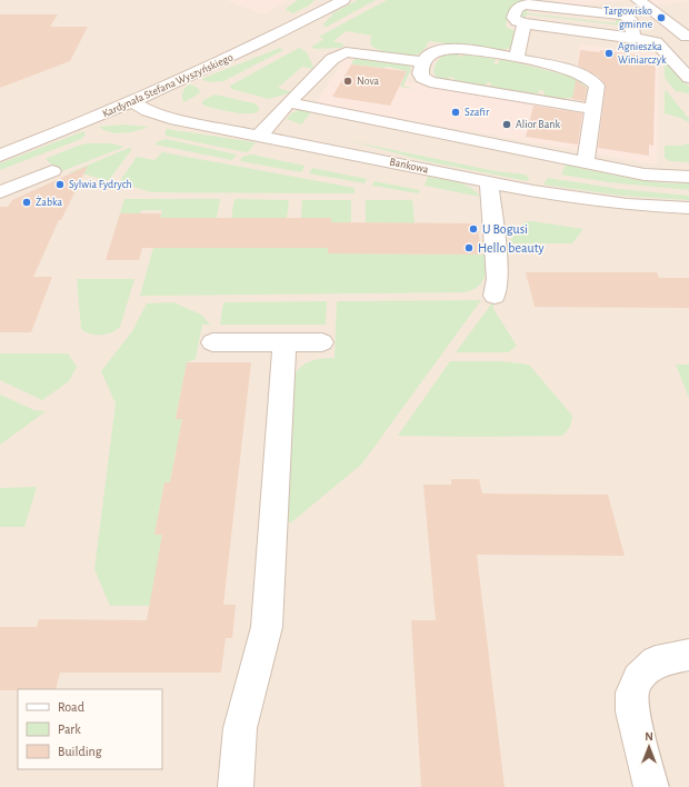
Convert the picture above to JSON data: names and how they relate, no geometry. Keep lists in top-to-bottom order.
{
  "streets": {
    "street": ["Kardynała Stefana Wyszyńskiego", "Bankowa"]
  },
  "crossings": [
    ["Kardynała Stefana Wyszyńskiego", "Bankowa"]
  ],
  "places": [
    "Targowisko gminne",
    "Agnieszka Winiarczyk",
    "Nova",
    "Szafir",
    "Alior Bank",
    "Sylwia Fydrych",
    "Żabka",
    "U Bogusi",
    "Hello beauty"
  ],
  "legend": ["Road", "Park", "Building"],
  "north": "top"
}
